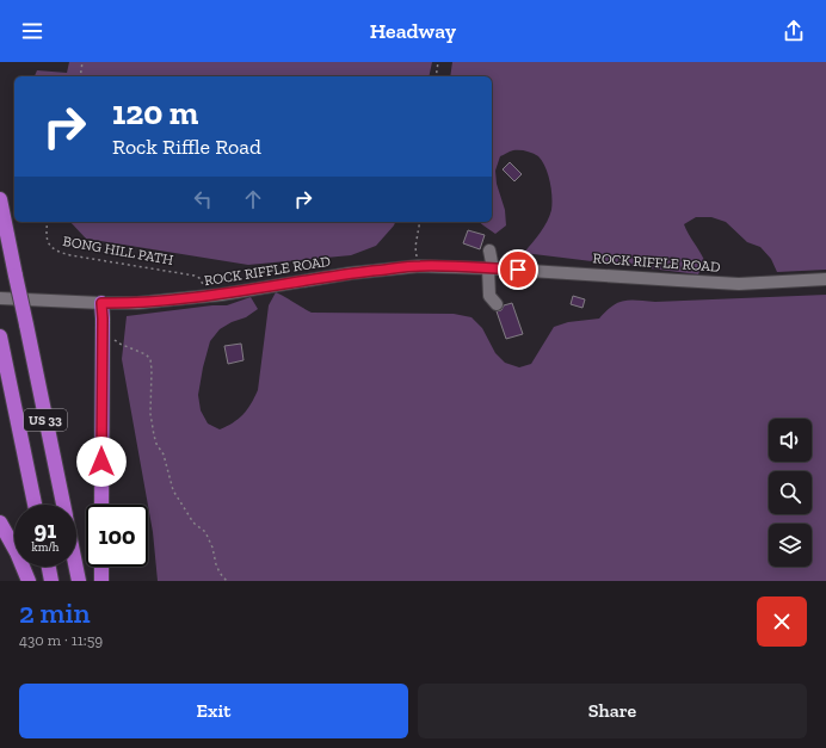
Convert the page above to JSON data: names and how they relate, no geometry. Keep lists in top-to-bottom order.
{
  "streets": {
    "highway": ["US 33"],
    "street": ["ROCK RIFFLE ROAD"],
    "path": ["BONG HILL PATH"]
  },
  "page": {
    "header": "Headway",
    "turn": ["120 m", "Rock Riffle Road"],
    "speed": "91 km/h",
    "limit": "100",
    "heading": ["2 min", "430 m · 11:59"],
    "buttons": ["Exit", "Share"]
  }
}
